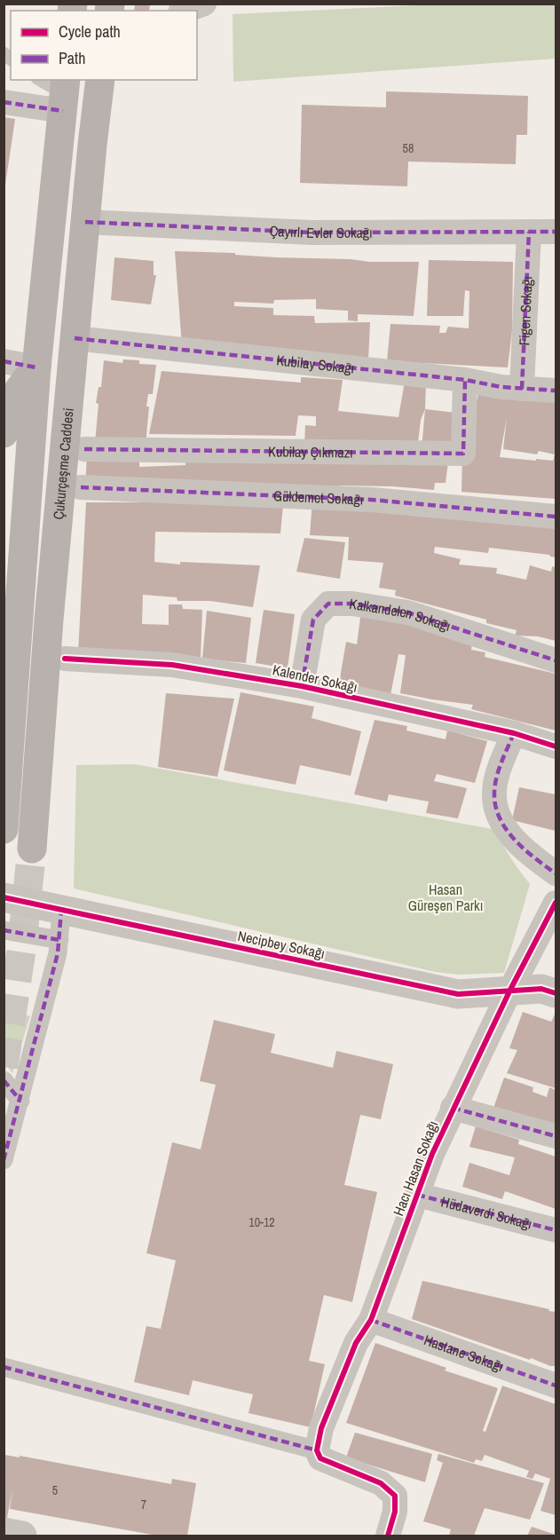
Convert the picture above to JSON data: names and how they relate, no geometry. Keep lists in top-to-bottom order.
{
  "streets": {
    "main road": ["Çukurçeşme Caddesi"],
    "street": [
      "Çayırlı Evler Sokağı",
      "Figen Sokağı",
      "Kubilay Sokağı",
      "Kubilay Çıkmazı",
      "Güldemet Sokağı",
      "Kalkandelen Sokağı",
      "Kalender Sokağı",
      "Necipbey Sokağı",
      "Hacı Hasan Sokağı",
      "Hüdaverdi Sokağı",
      "Hastane Sokağı"
    ]
  },
  "crossings": [
    ["Çayırlı Evler Sokağı", "Figen Sokağı"],
    ["Çayırlı Evler Sokağı", "Çukurçeşme Caddesi"],
    ["Figen Sokağı", "Kubilay Sokağı"],
    ["Kubilay Sokağı", "Kubilay Çıkmazı"],
    ["Kubilay Sokağı", "Çukurçeşme Caddesi"],
    ["Kalkandelen Sokağı", "Kalender Sokağı"],
    ["Necipbey Sokağı", "Hacı Hasan Sokağı"],
    ["Hacı Hasan Sokağı", "Hüdaverdi Sokağı"],
    ["Hacı Hasan Sokağı", "Hastane Sokağı"]
  ],
  "parks": ["Hasan Güreşen Parkı"],
  "house_numbers": [
    "58",
    "10-12",
    "5",
    "7"
  ],
  "legend": ["Cycle path", "Path"]
}
